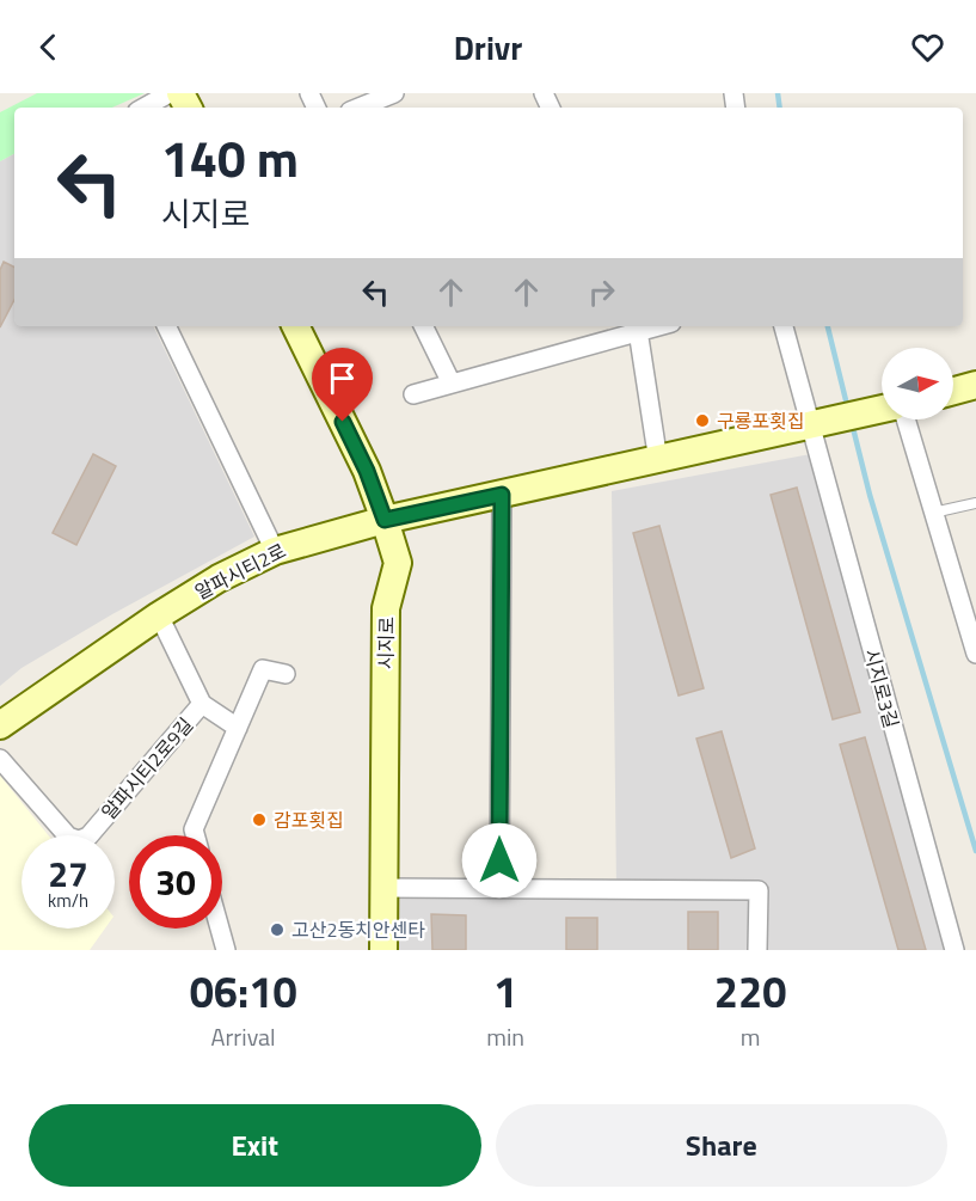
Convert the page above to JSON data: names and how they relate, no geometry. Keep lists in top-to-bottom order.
{
  "streets": {
    "street": [
      "알파시티2로",
      "시지로",
      "시지로3길",
      "알파시티2로9길"
    ]
  },
  "crossings": [
    ["알파시티2로", "시지로"],
    ["알파시티2로", "알파시티2로9길"]
  ],
  "places": ["구룡포횟집", "감포횟집", "고산2동치안센타"],
  "north": "right",
  "page": {
    "header": "Drivr",
    "turn": ["140 m", "시지로"],
    "speed": "27 km/h",
    "limit": "30",
    "eta": [
      "06:10",
      "Arrival",
      "1",
      "min",
      "220",
      "m"
    ],
    "buttons": ["Exit", "Share"]
  }
}
